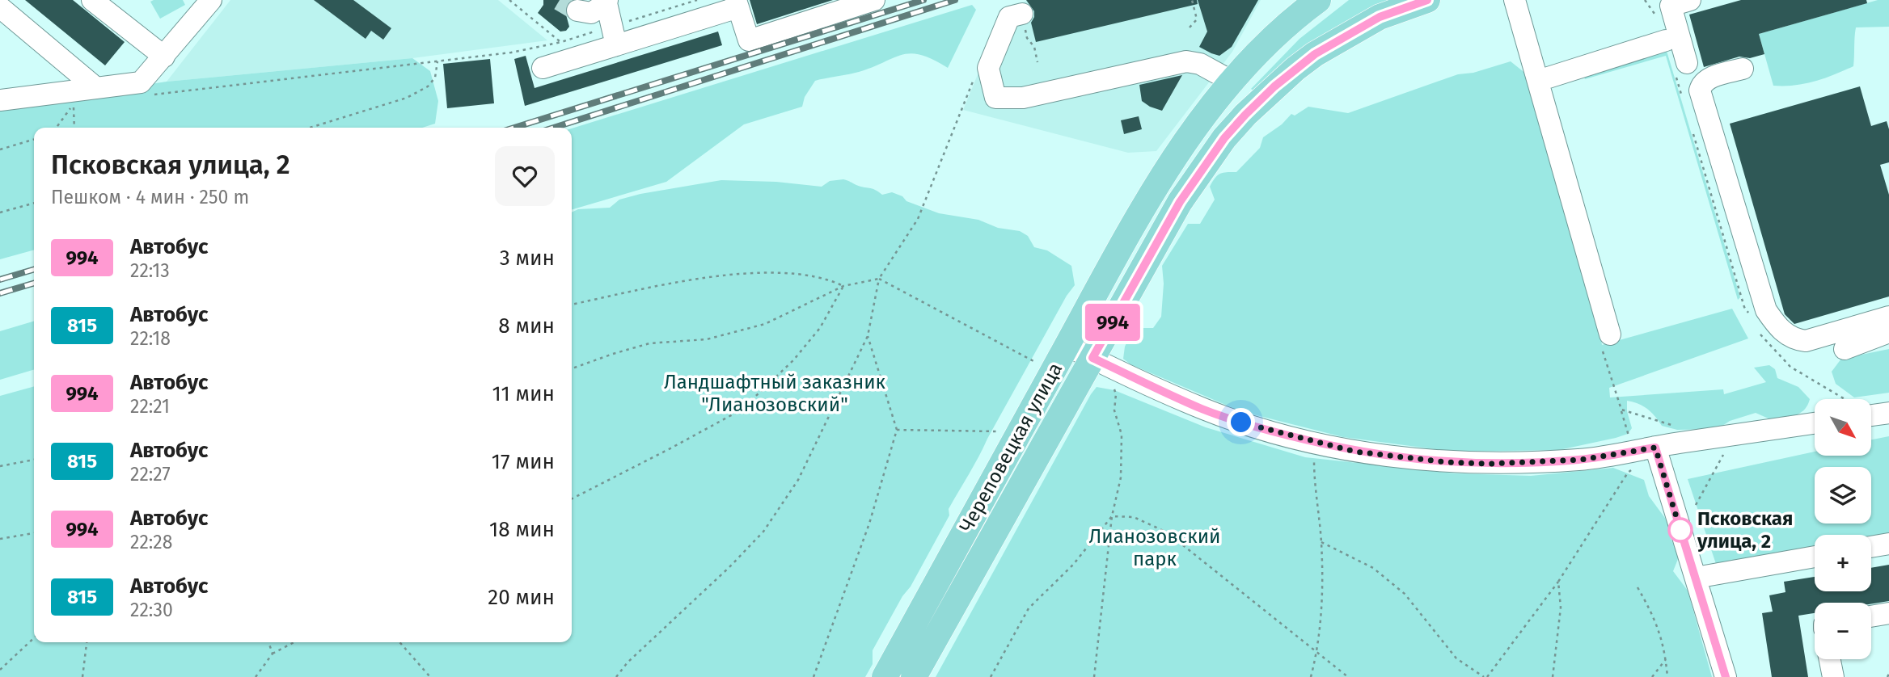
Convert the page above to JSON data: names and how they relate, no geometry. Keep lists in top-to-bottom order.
{
  "streets": {
    "main road": ["Череповецкая улица"]
  },
  "parks": ["Ландшафтный заказник \"Лианозовский\"", "Лианозовский парк"],
  "places": ["Псковская улица, 2"],
  "lines": ["bus line 994"],
  "north": "bottom right",
  "page": {
    "on_map": "994",
    "heading": ["Псковская улица, 2", "Пешком · 4 мин · 250 m"],
    "list": [
      {
        "mark": "994",
        "name": "Автобус",
        "note": "22:13",
        "value": "3 мин"
      },
      {
        "mark": "815",
        "name": "Автобус",
        "note": "22:18",
        "value": "8 мин"
      },
      {
        "mark": "994",
        "name": "Автобус",
        "note": "22:21",
        "value": "11 мин"
      },
      {
        "mark": "815",
        "name": "Автобус",
        "note": "22:27",
        "value": "17 мин"
      },
      {
        "mark": "994",
        "name": "Автобус",
        "note": "22:28",
        "value": "18 мин"
      },
      {
        "mark": "815",
        "name": "Автобус",
        "note": "22:30",
        "value": "20 мин"
      }
    ],
    "map_buttons": ["+", "−"]
  }
}
